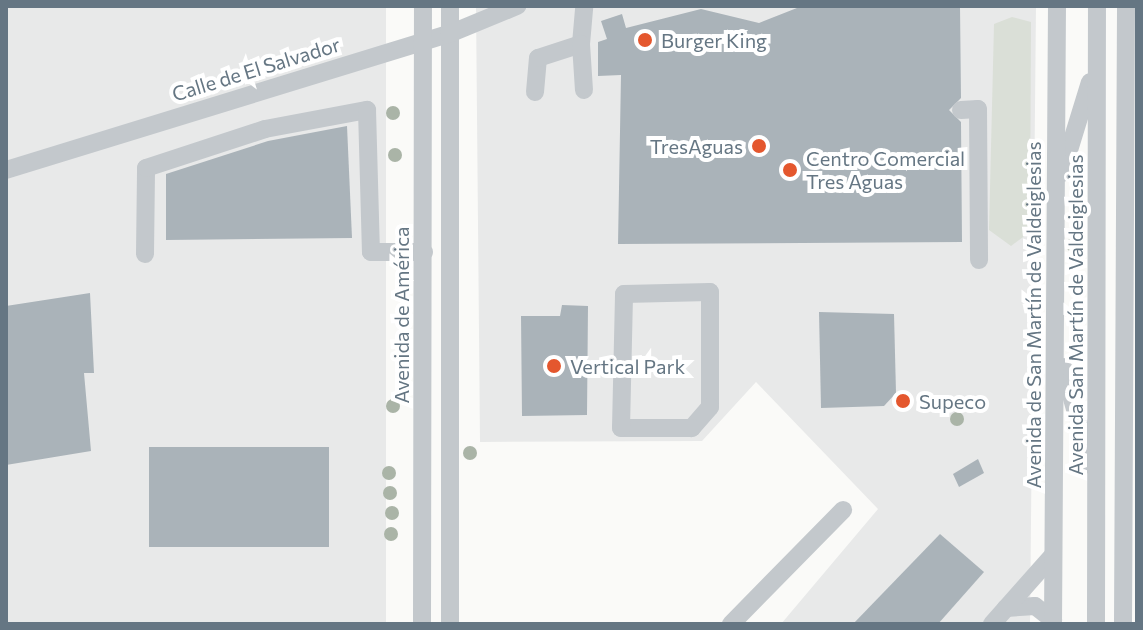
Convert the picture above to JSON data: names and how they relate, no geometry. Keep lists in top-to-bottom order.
{
  "streets": {
    "street": [
      "Calle de El Salvador",
      "Avenida de América",
      "Avenida de San Martín de Valdeiglesias",
      "Avenida San Martín de Valdeiglesias"
    ]
  },
  "crossings": [
    ["Calle de El Salvador", "Avenida de América"]
  ],
  "places": [
    "Burger King",
    "TresAguas",
    "Centro Comercial Tres Aguas",
    "Vertical Park",
    "Supeco"
  ]
}
